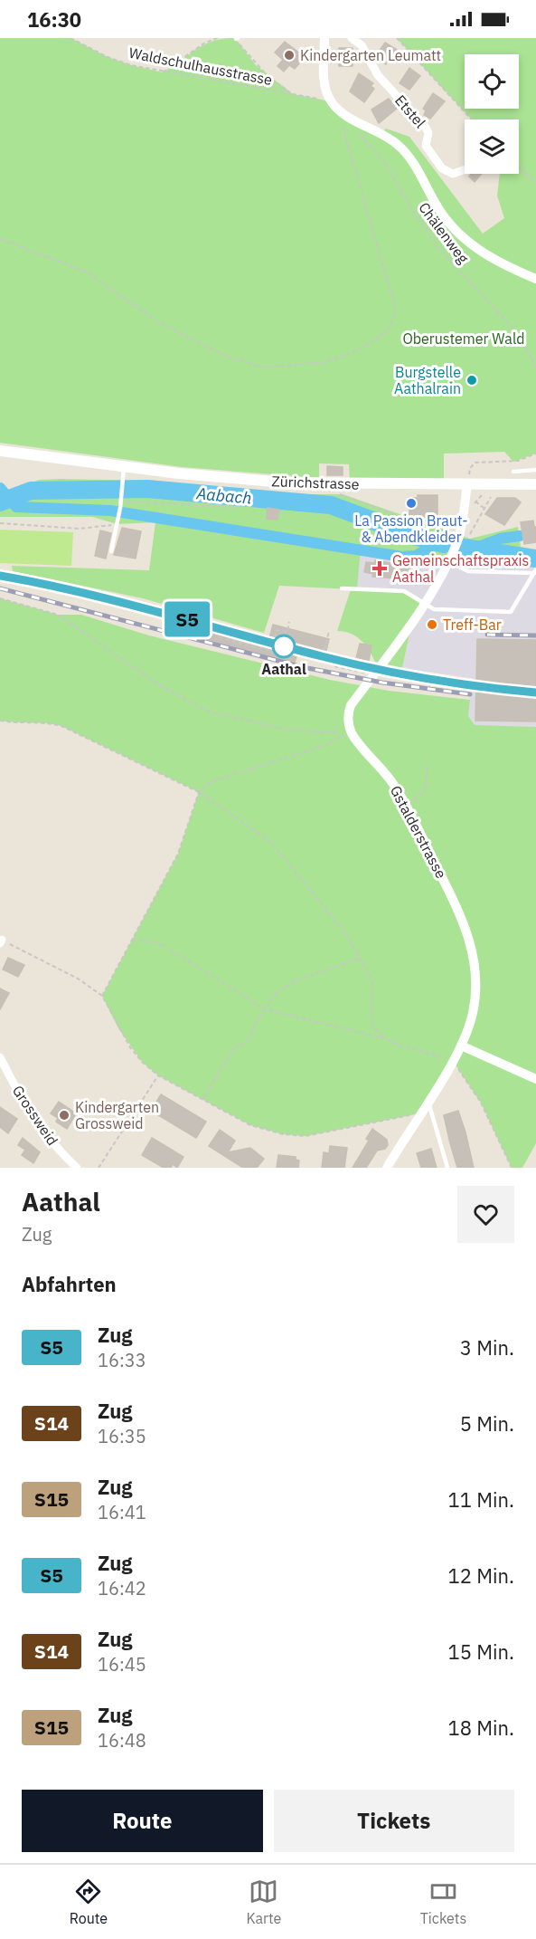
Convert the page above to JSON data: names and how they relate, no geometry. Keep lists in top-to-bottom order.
{
  "streets": {
    "main road": ["Zürichstrasse"],
    "street": ["Etstel", "Gstalderstrasse", "Grossweid"],
    "path": ["Waldschulhausstrasse", "Chälenweg"]
  },
  "water": ["Aabach"],
  "parks": ["Oberustemer Wald"],
  "places": {
    "other": [
      "Kindergarten Leumatt",
      "Burgstelle Aathalrain",
      "La Passion Braut- & Abendkleider",
      "Treff-Bar",
      "Aathal",
      "Kindergarten Grossweid"
    ],
    "health": ["Gemeinschaftspraxis Aathal"]
  },
  "page": {
    "status": "16:30",
    "on_map": "S5",
    "heading": [
      ["Aathal", "Zug"],
      "Abfahrten"
    ],
    "list": [
      {
        "mark": "S5",
        "name": "Zug",
        "note": "16:33",
        "value": "3 Min."
      },
      {
        "mark": "S14",
        "name": "Zug",
        "note": "16:35",
        "value": "5 Min."
      },
      {
        "mark": "S15",
        "name": "Zug",
        "note": "16:41",
        "value": "11 Min."
      },
      {
        "mark": "S5",
        "name": "Zug",
        "note": "16:42",
        "value": "12 Min."
      },
      {
        "mark": "S14",
        "name": "Zug",
        "note": "16:45",
        "value": "15 Min."
      },
      {
        "mark": "S15",
        "name": "Zug",
        "note": "16:48",
        "value": "18 Min."
      }
    ],
    "buttons": ["Route", "Tickets"],
    "tabs": ["Route", "Karte", "Tickets"]
  }
}
